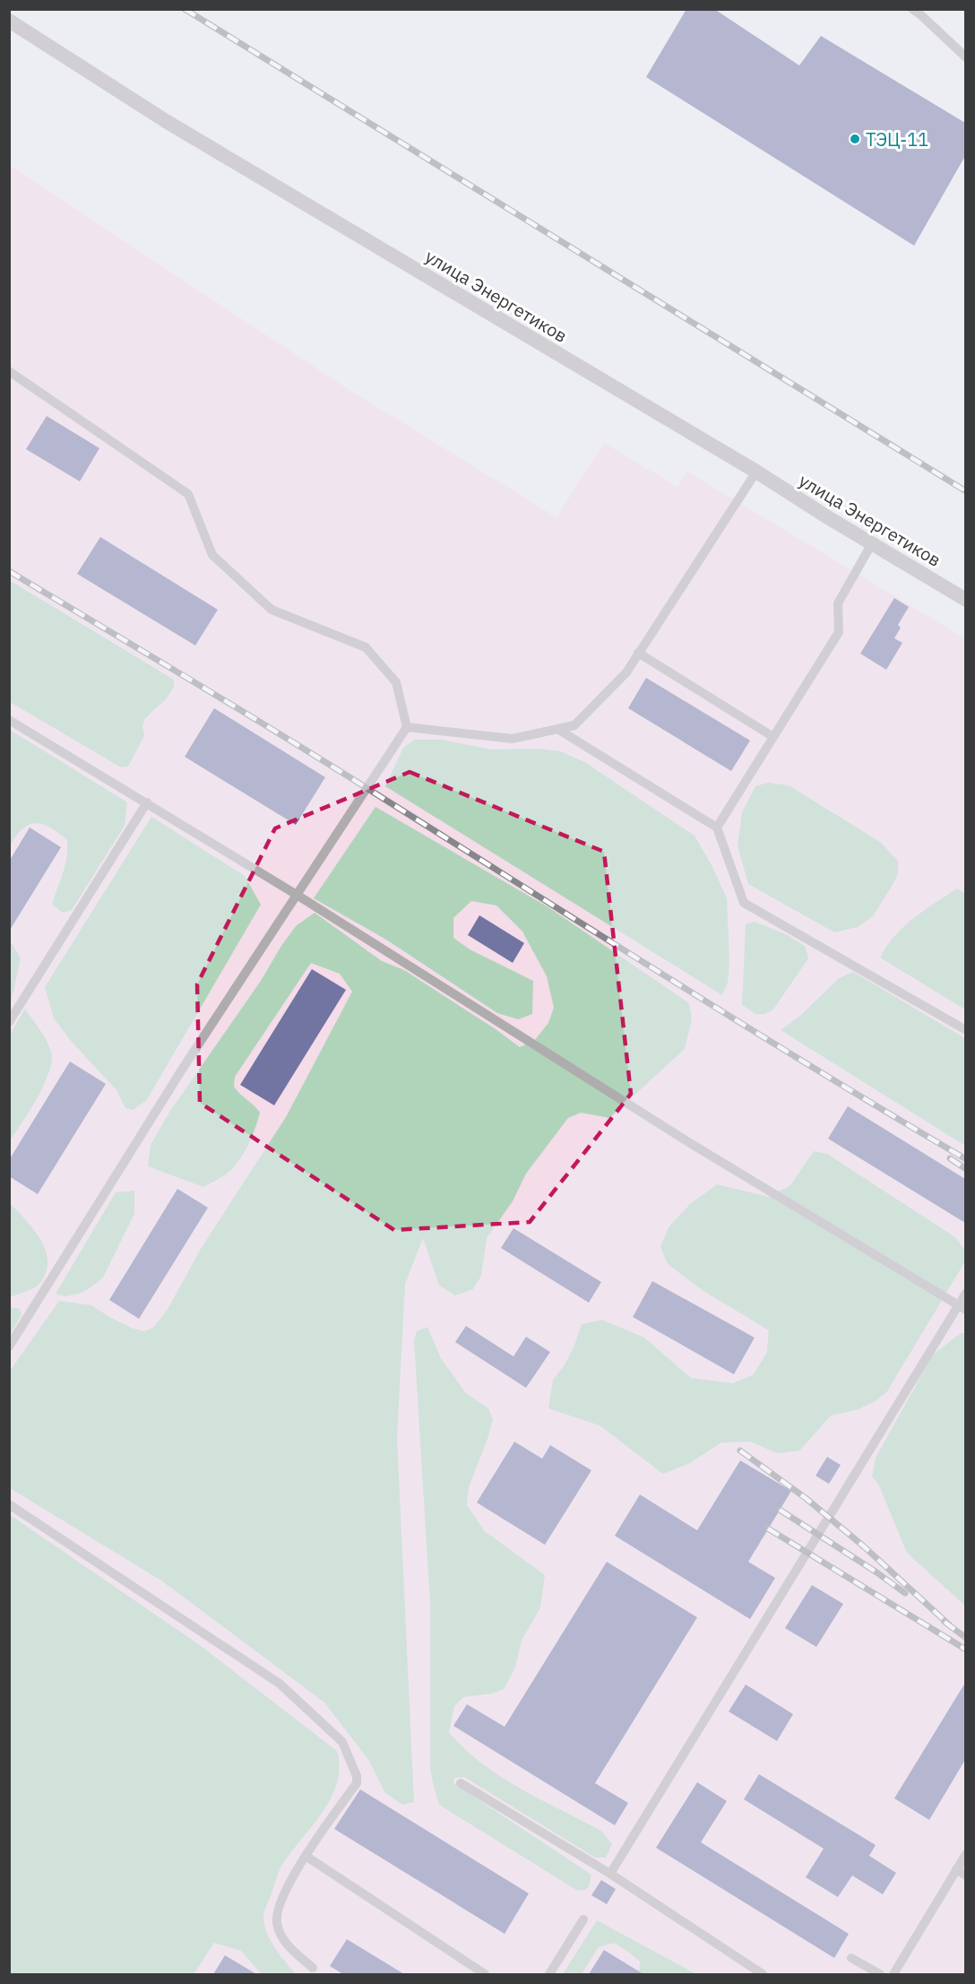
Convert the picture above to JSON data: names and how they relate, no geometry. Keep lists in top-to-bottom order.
{
  "streets": {
    "street": ["улица Энергетиков"]
  },
  "places": ["ТЭЦ-11"]
}
